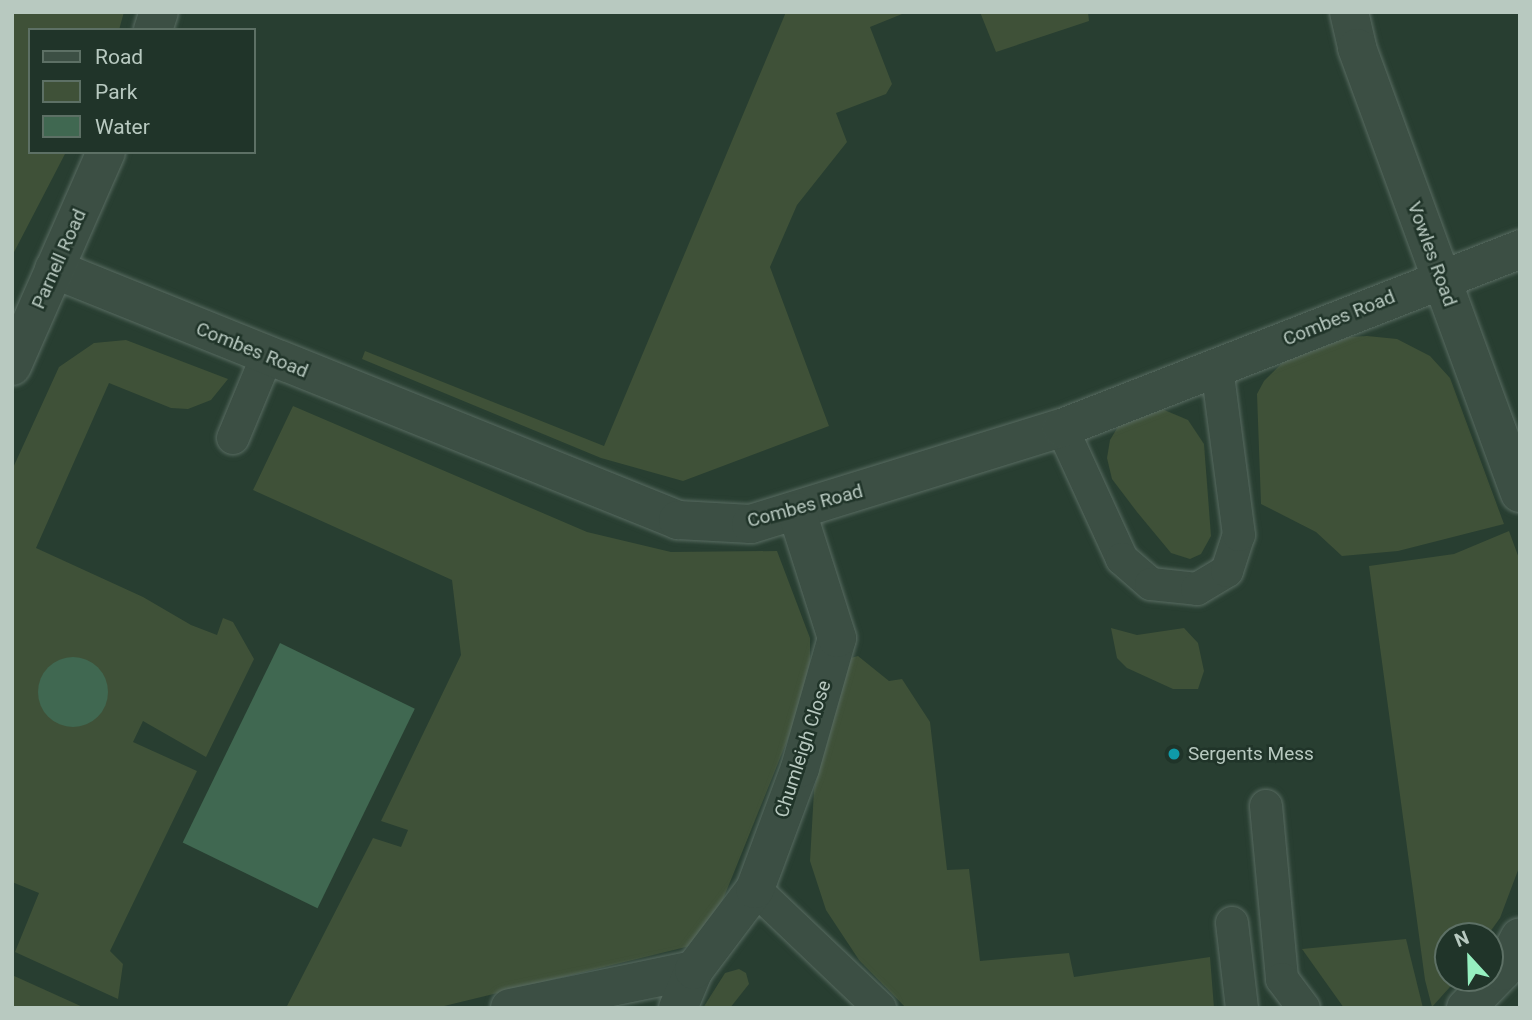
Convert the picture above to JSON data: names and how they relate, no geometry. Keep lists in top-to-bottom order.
{
  "streets": {
    "street": [
      "Vowles Road",
      "Parnell Road",
      "Combes Road",
      "Chumleigh Close"
    ]
  },
  "crossings": [
    ["Vowles Road", "Combes Road"],
    ["Parnell Road", "Combes Road"],
    ["Combes Road", "Chumleigh Close"]
  ],
  "places": ["Sergents Mess"],
  "legend": ["Road", "Park", "Water"],
  "north": "top"
}
